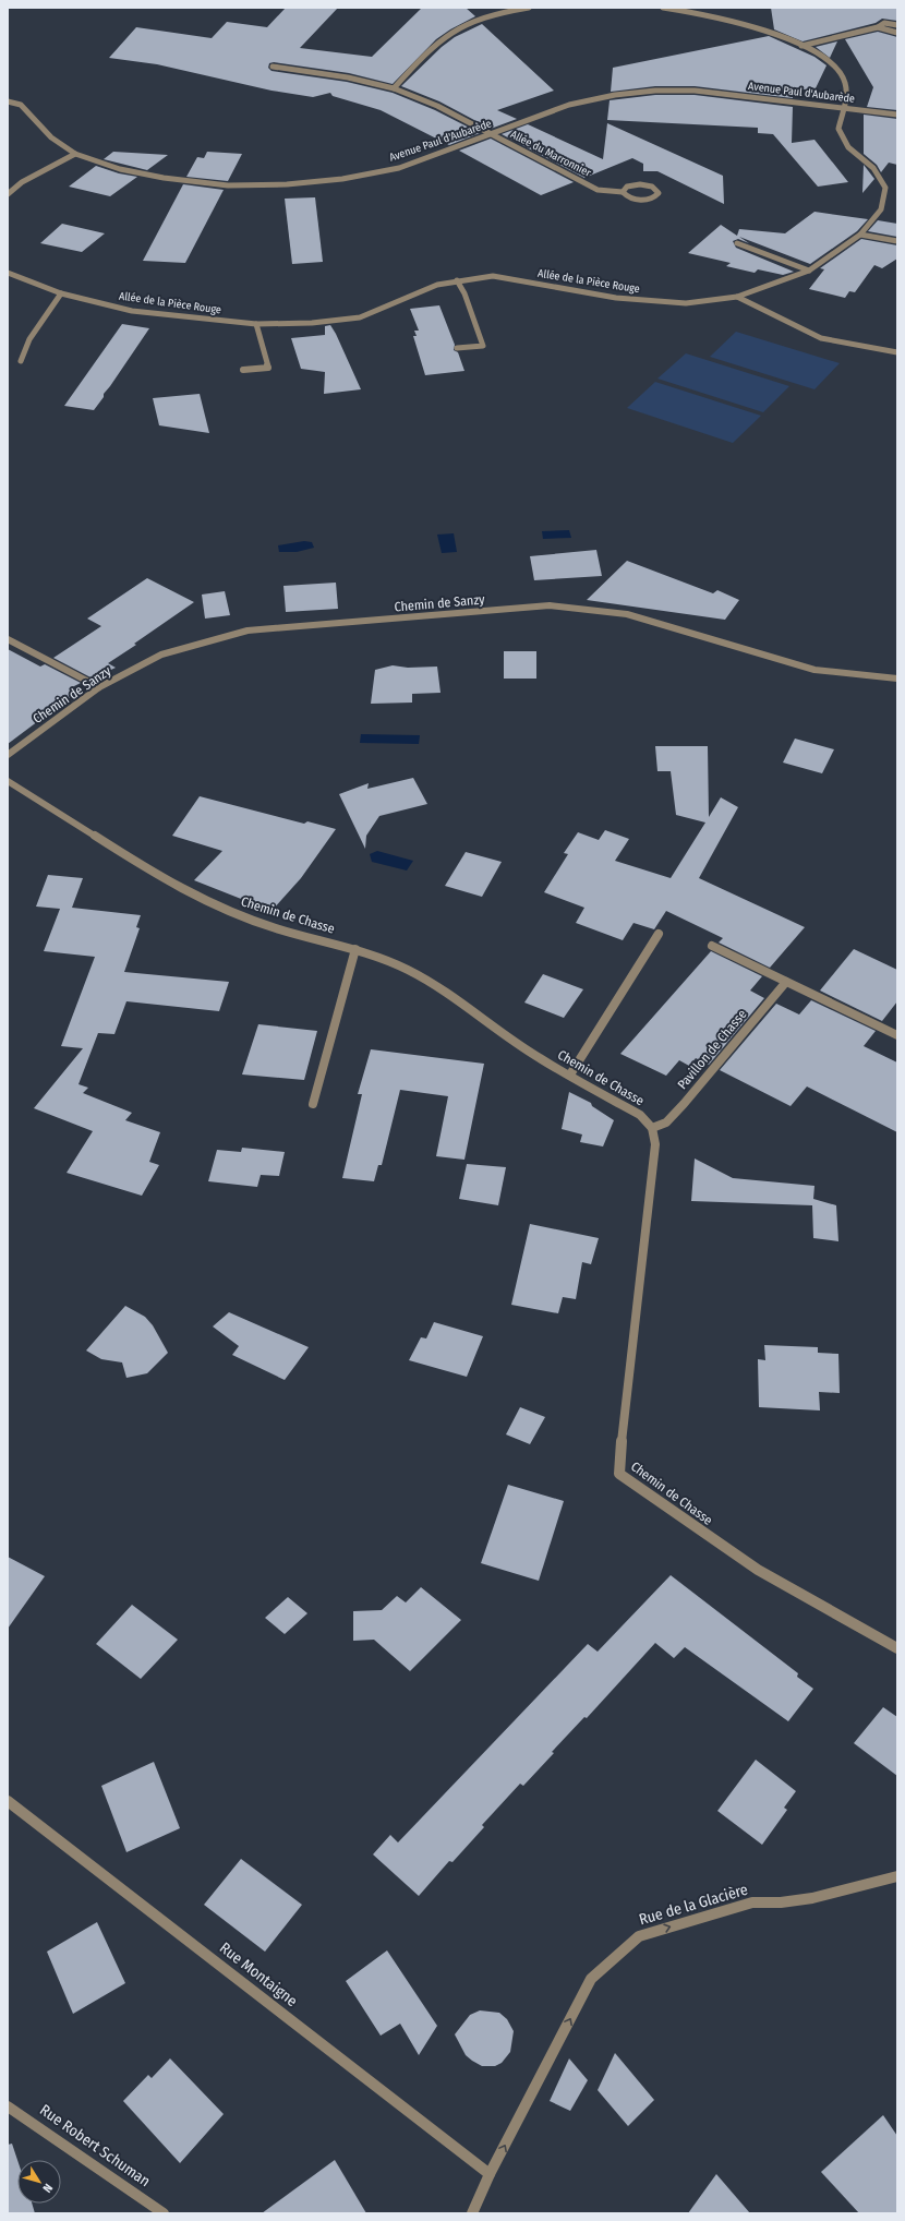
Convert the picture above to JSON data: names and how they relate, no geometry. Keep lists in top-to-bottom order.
{
  "streets": {
    "street": [
      "Avenue Paul d'Aubarède",
      "Allée du Marronnier",
      "Allée de la Pièce Rouge",
      "Chemin de Sanzy",
      "Chemin de Chasse",
      "Pavillon de Chasse",
      "Rue de la Glacière",
      "Rue Montaigne",
      "Rue Robert Schuman"
    ]
  },
  "crossings": [
    ["Avenue Paul d'Aubarède", "Allée du Marronnier"],
    ["Avenue Paul d'Aubarède", "Allée de la Pièce Rouge"],
    ["Chemin de Chasse", "Pavillon de Chasse"],
    ["Rue de la Glacière", "Rue Montaigne"]
  ],
  "one_way": ["Rue de la Glacière"],
  "north": "bottom right"
}
